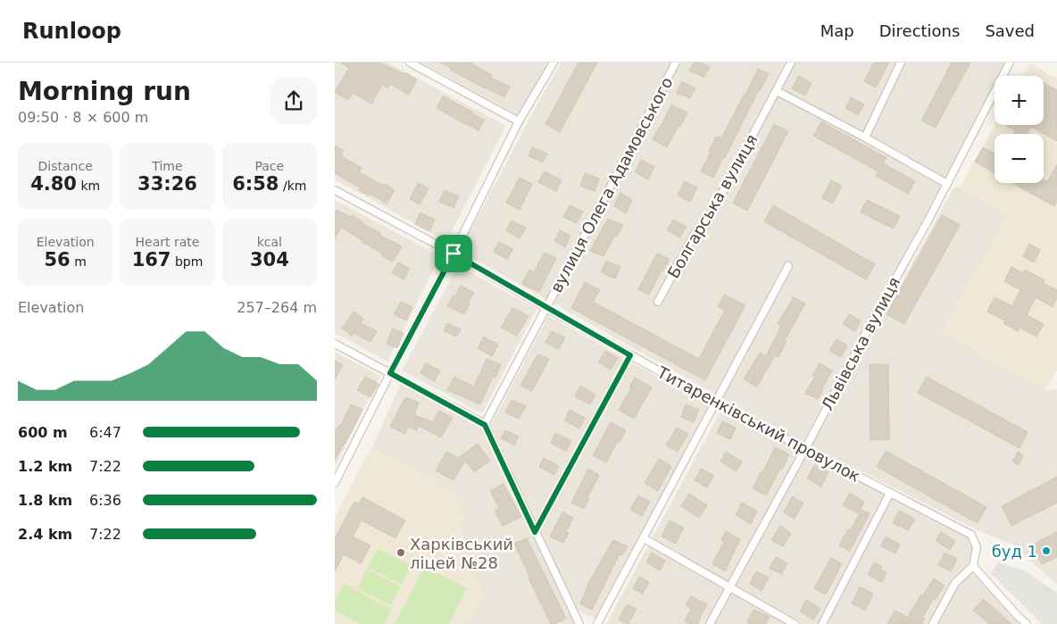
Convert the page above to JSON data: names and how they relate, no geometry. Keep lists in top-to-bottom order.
{
  "streets": {
    "street": [
      "вулиця Олега Адамовського",
      "Болгарська вулиця",
      "Львівська вулиця",
      "Титаренківський провулок"
    ]
  },
  "crossings": [
    ["вулиця Олега Адамовського", "Титаренківський провулок"],
    ["Львівська вулиця", "Титаренківський провулок"]
  ],
  "places": ["буд 1", "Харківський ліцей №28"],
  "page": {
    "header": "Runloop",
    "nav": ["Map", "Directions", "Saved"],
    "heading": ["Morning run", "09:50 · 8 × 600 m"],
    "map_buttons": ["+", "−"],
    "stats": [
      ["Distance", "4.80 km"],
      ["Time", "33:26"],
      ["Pace", "6:58 /km"],
      ["Elevation", "56 m"],
      ["Heart rate", "167 bpm"],
      ["kcal", "304"]
    ],
    "chart": ["Elevation", "257–264 m"],
    "list": [
      {
        "name": "600 m",
        "note": "6:47"
      },
      {
        "name": "1.2 km",
        "note": "7:22"
      },
      {
        "name": "1.8 km",
        "note": "6:36"
      },
      {
        "name": "2.4 km",
        "note": "7:22"
      }
    ]
  }
}
